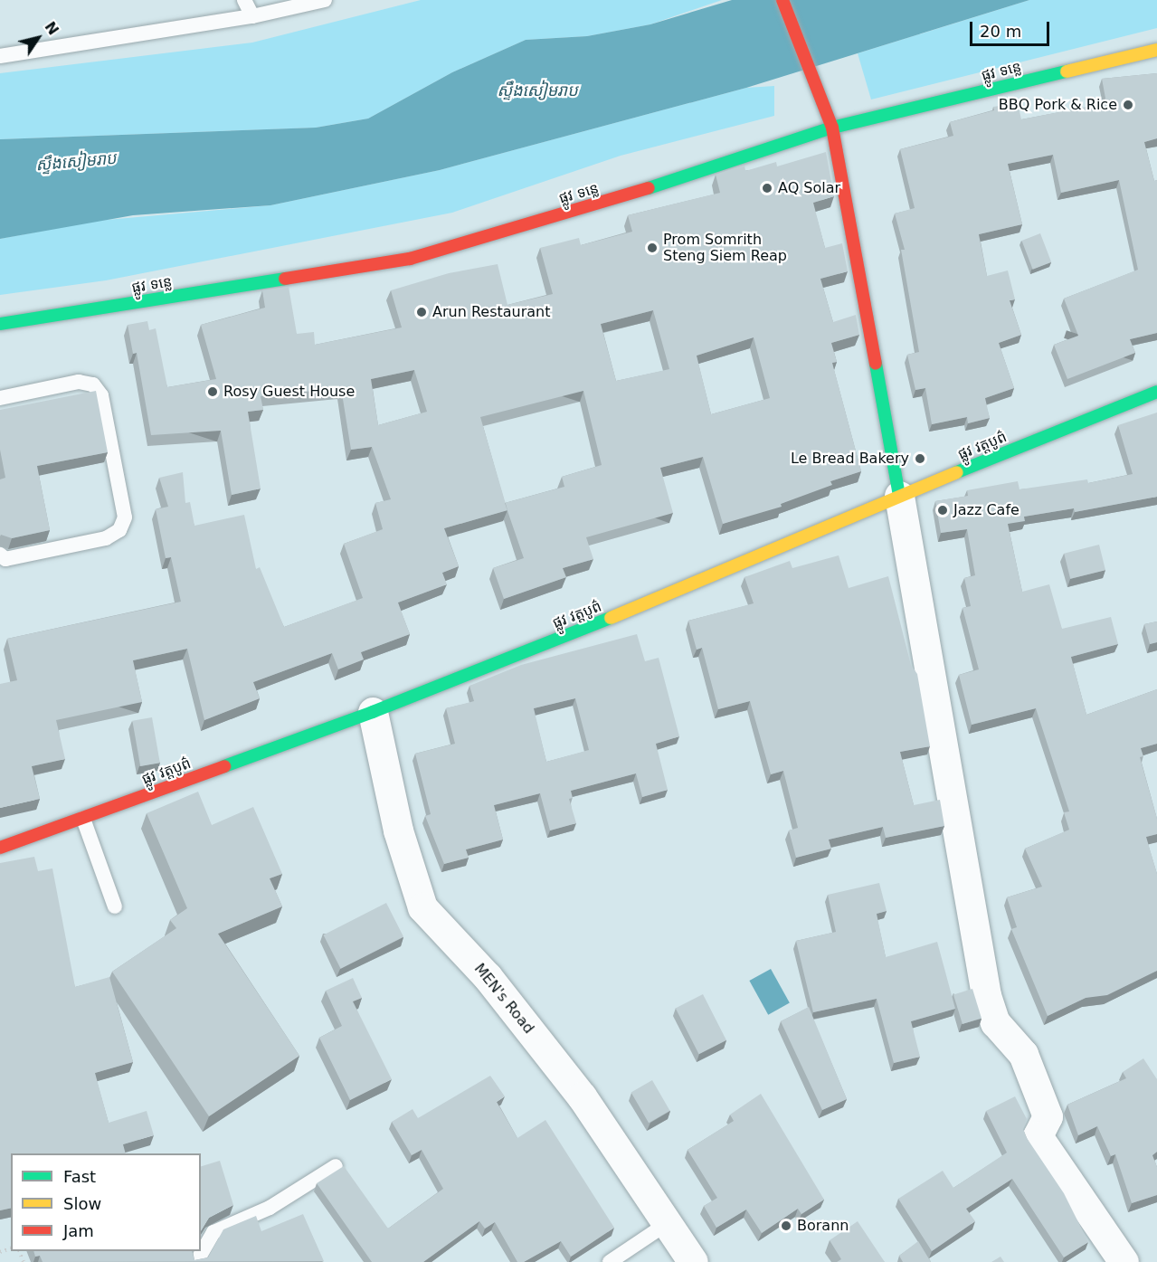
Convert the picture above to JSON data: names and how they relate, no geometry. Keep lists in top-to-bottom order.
{
  "streets": {
    "street": ["ផ្លូវ ទន្លេ", "ផ្លូវ វត្តបូព៌", "MEN's Road"]
  },
  "crossings": [
    ["ផ្លូវ វត្តបូព៌", "MEN's Road"]
  ],
  "water": ["ស្ទឹងសៀមរាប"],
  "places": [
    "BBQ Pork & Rice",
    "AQ Solar",
    "Prom Somrith Steng Siem Reap",
    "Arun Restaurant",
    "Rosy Guest House",
    "Le Bread Bakery",
    "Jazz Cafe",
    "Borann"
  ],
  "legend": ["Fast", "Slow", "Jam"],
  "scale_bar": "20 m",
  "north": "top right"
}
